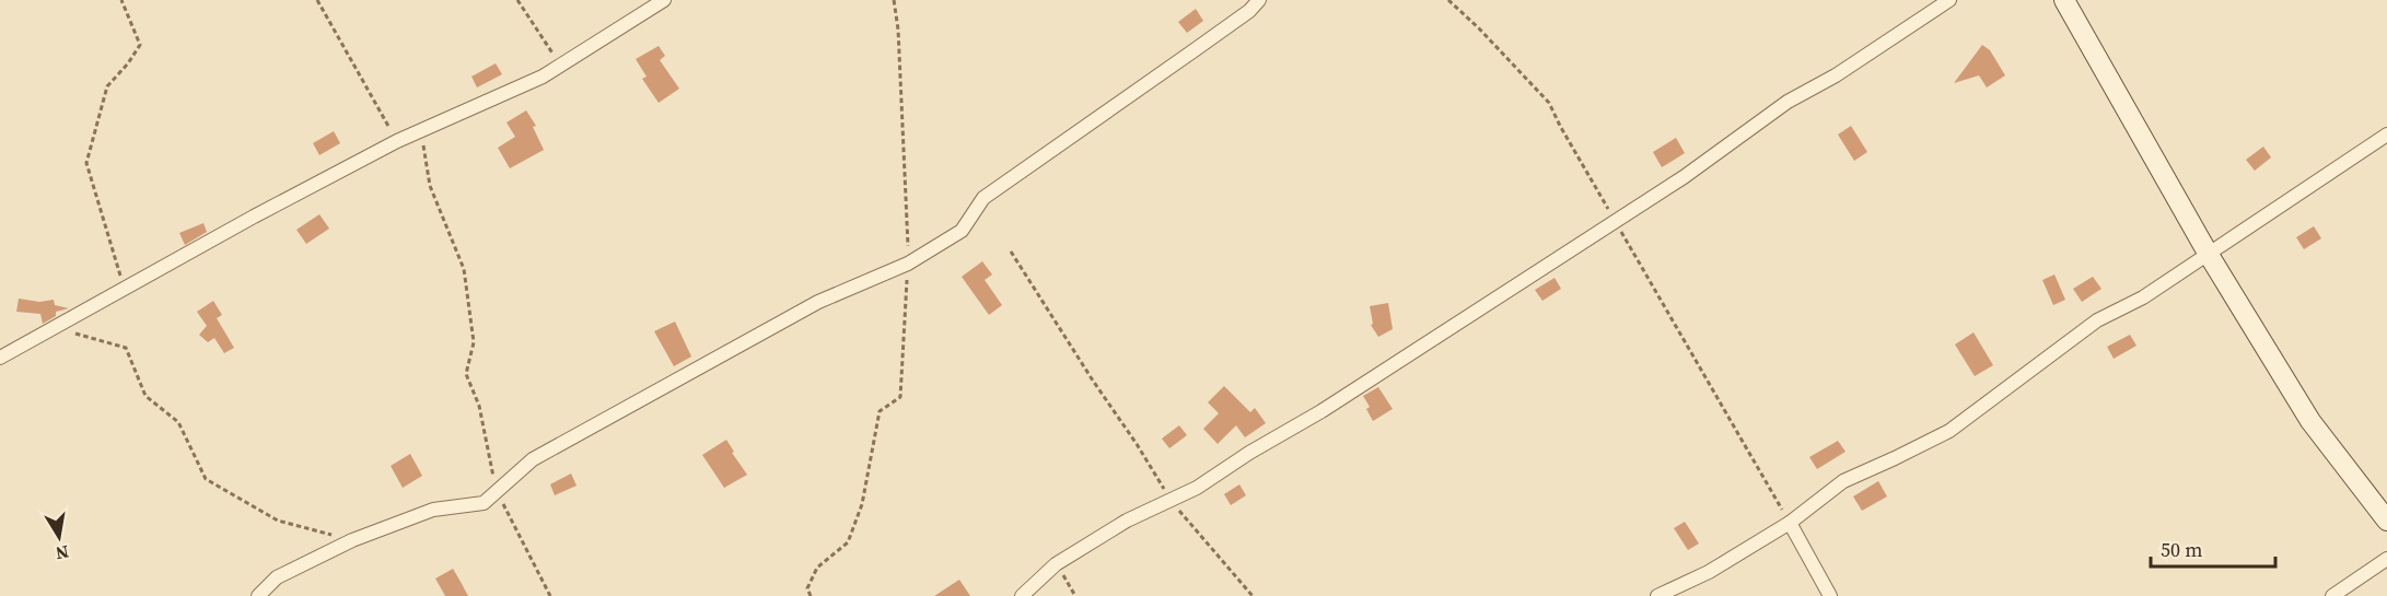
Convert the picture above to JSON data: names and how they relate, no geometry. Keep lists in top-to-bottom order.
{
  "scale_bar": "50 m",
  "north": "bottom"
}
